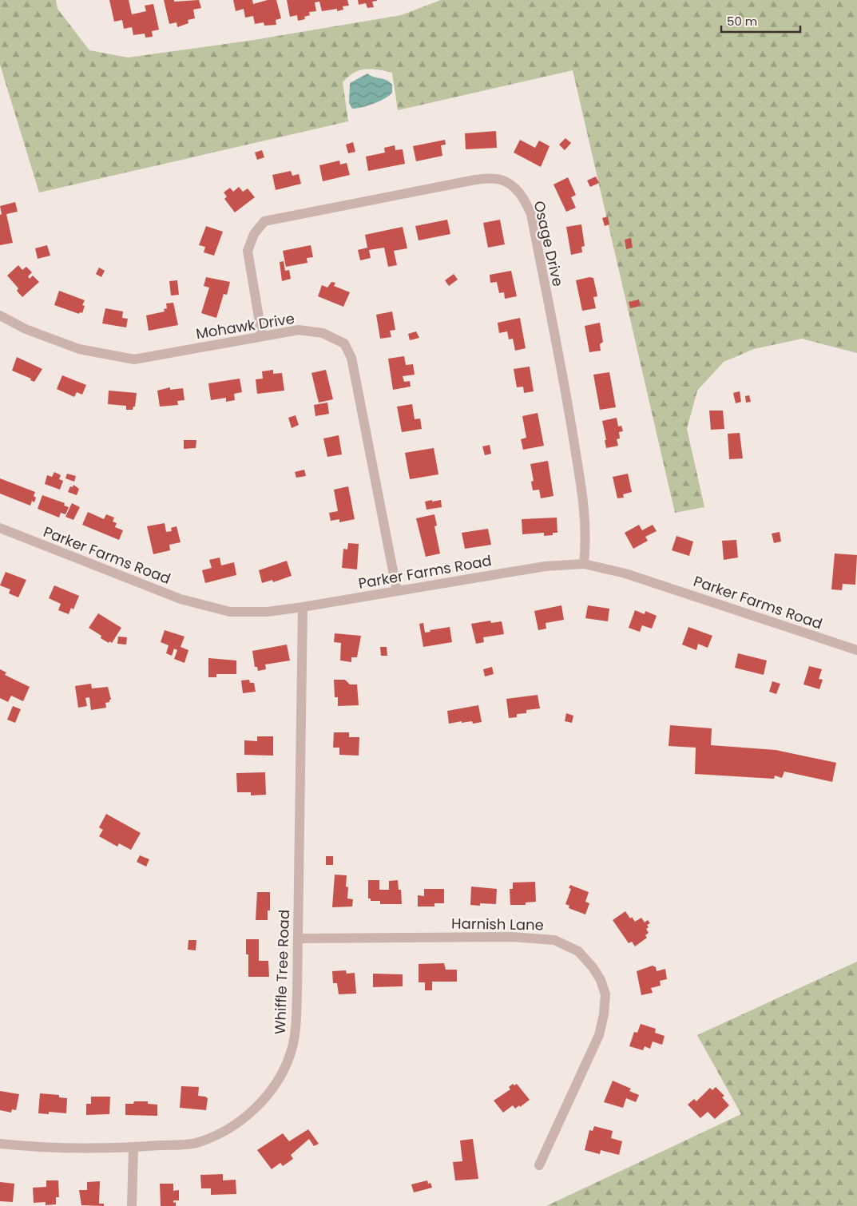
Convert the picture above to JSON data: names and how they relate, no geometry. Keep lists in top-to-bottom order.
{
  "streets": {
    "street": [
      "Osage Drive",
      "Mohawk Drive",
      "Parker Farms Road",
      "Harnish Lane",
      "Whiffle Tree Road"
    ]
  },
  "crossings": [
    ["Osage Drive", "Mohawk Drive"],
    ["Osage Drive", "Parker Farms Road"],
    ["Mohawk Drive", "Parker Farms Road"],
    ["Parker Farms Road", "Whiffle Tree Road"],
    ["Harnish Lane", "Whiffle Tree Road"]
  ],
  "scale_bar": "50 m"
}
